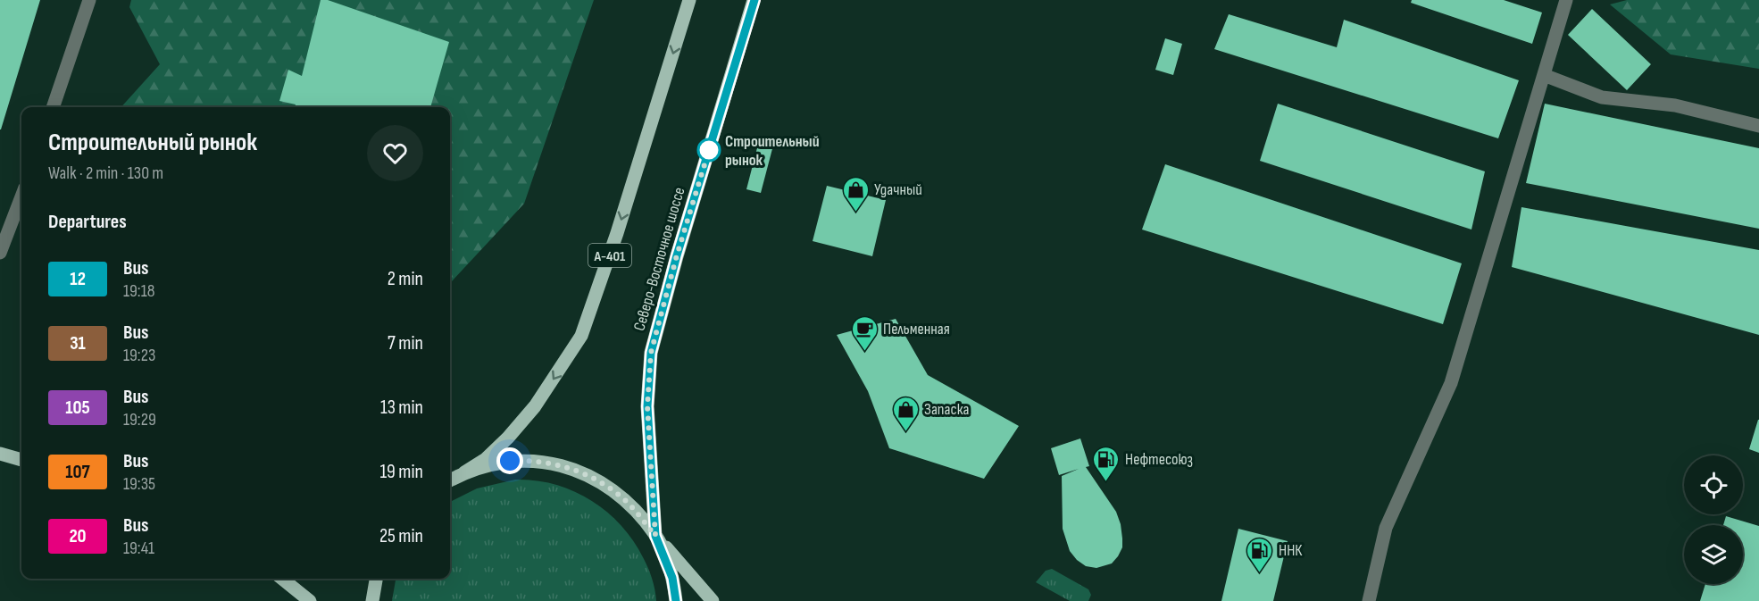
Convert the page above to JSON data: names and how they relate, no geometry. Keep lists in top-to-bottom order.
{
  "streets": {
    "main road": ["А-401", "Северо-Восточное шоссе"]
  },
  "places": {
    "other": ["Строительный рынок"],
    "shop": ["Удачный", "Запаска"],
    "cafe": ["Пельменная"],
    "fuel station": ["Нефтесоюз", "ННК"]
  },
  "lines": ["bus line 12"],
  "page": {
    "heading": [
      ["Строительный рынок", "Walk · 2 min · 130 m"],
      "Departures"
    ],
    "list": [
      {
        "mark": "12",
        "name": "Bus",
        "note": "19:18",
        "value": "2 min"
      },
      {
        "mark": "31",
        "name": "Bus",
        "note": "19:23",
        "value": "7 min"
      },
      {
        "mark": "105",
        "name": "Bus",
        "note": "19:29",
        "value": "13 min"
      },
      {
        "mark": "107",
        "name": "Bus",
        "note": "19:35",
        "value": "19 min"
      },
      {
        "mark": "20",
        "name": "Bus",
        "note": "19:41",
        "value": "25 min"
      }
    ]
  }
}
